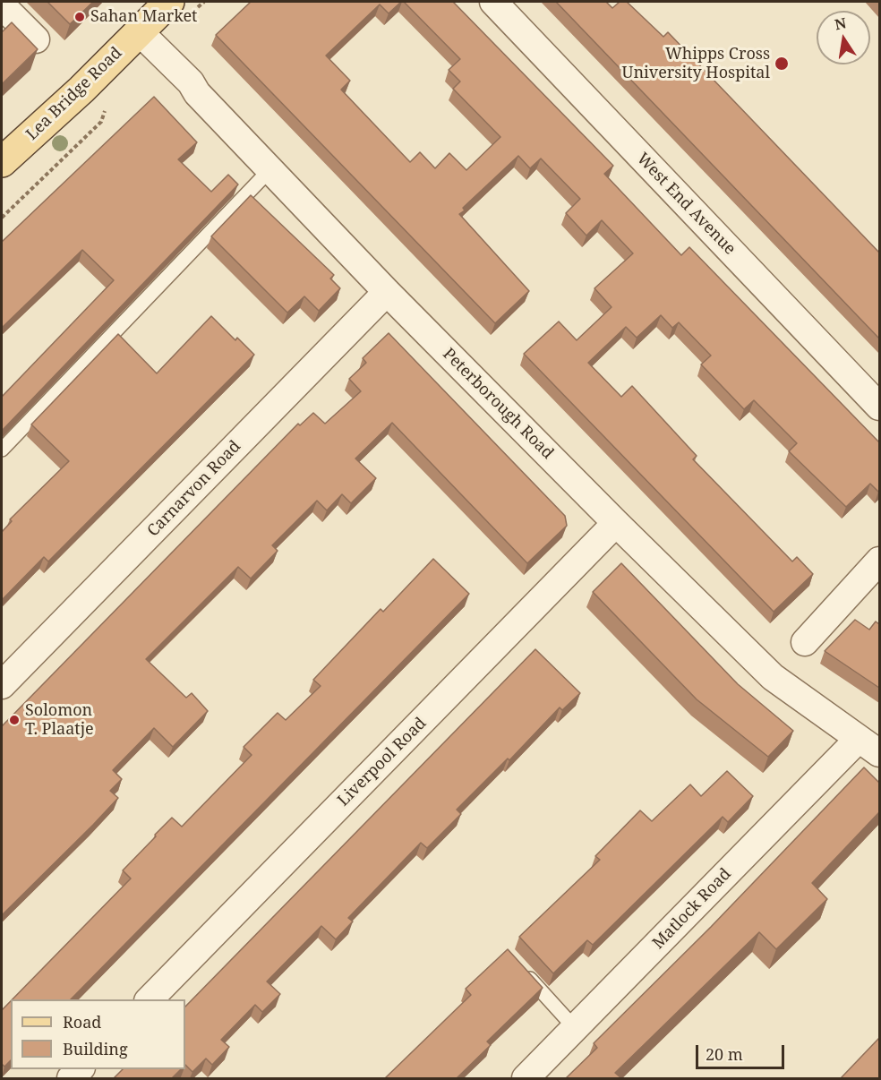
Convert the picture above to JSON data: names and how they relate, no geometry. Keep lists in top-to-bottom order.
{
  "streets": {
    "main road": ["Lea Bridge Road"],
    "street": [
      "West End Avenue",
      "Peterborough Road",
      "Carnarvon Road",
      "Liverpool Road",
      "Matlock Road"
    ]
  },
  "crossings": [
    ["Lea Bridge Road", "Peterborough Road"],
    ["Peterborough Road", "Carnarvon Road"],
    ["Peterborough Road", "Liverpool Road"],
    ["Peterborough Road", "Matlock Road"]
  ],
  "places": ["Sahan Market", "Whipps Cross University Hospital", "Solomon T. Plaatje"],
  "legend": ["Road", "Building"],
  "scale_bar": "20 m",
  "north": "top"
}
